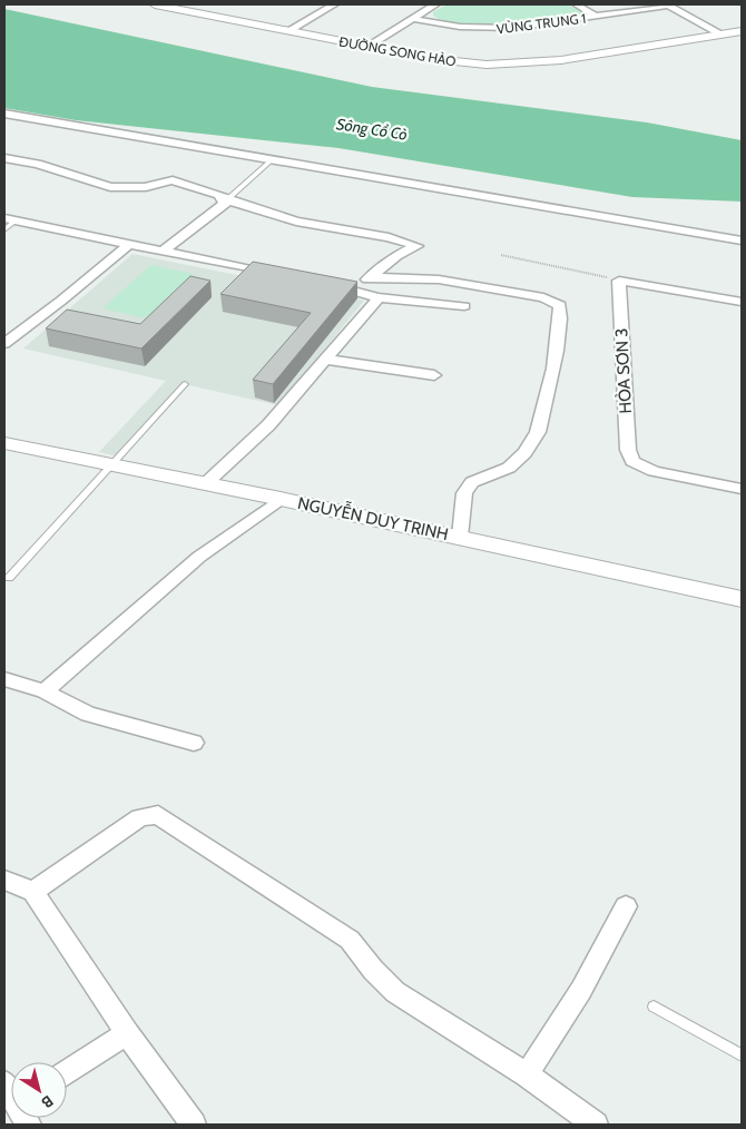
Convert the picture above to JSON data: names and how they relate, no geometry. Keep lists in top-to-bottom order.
{
  "streets": {
    "street": [
      "VÙNG TRUNG 1",
      "ĐƯỜNG SONG HÀO",
      "HỎA SƠN 3",
      "NGUYỄN DUY TRINH"
    ]
  },
  "water": ["Sông Cổ Cò"],
  "north": "bottom right"
}
